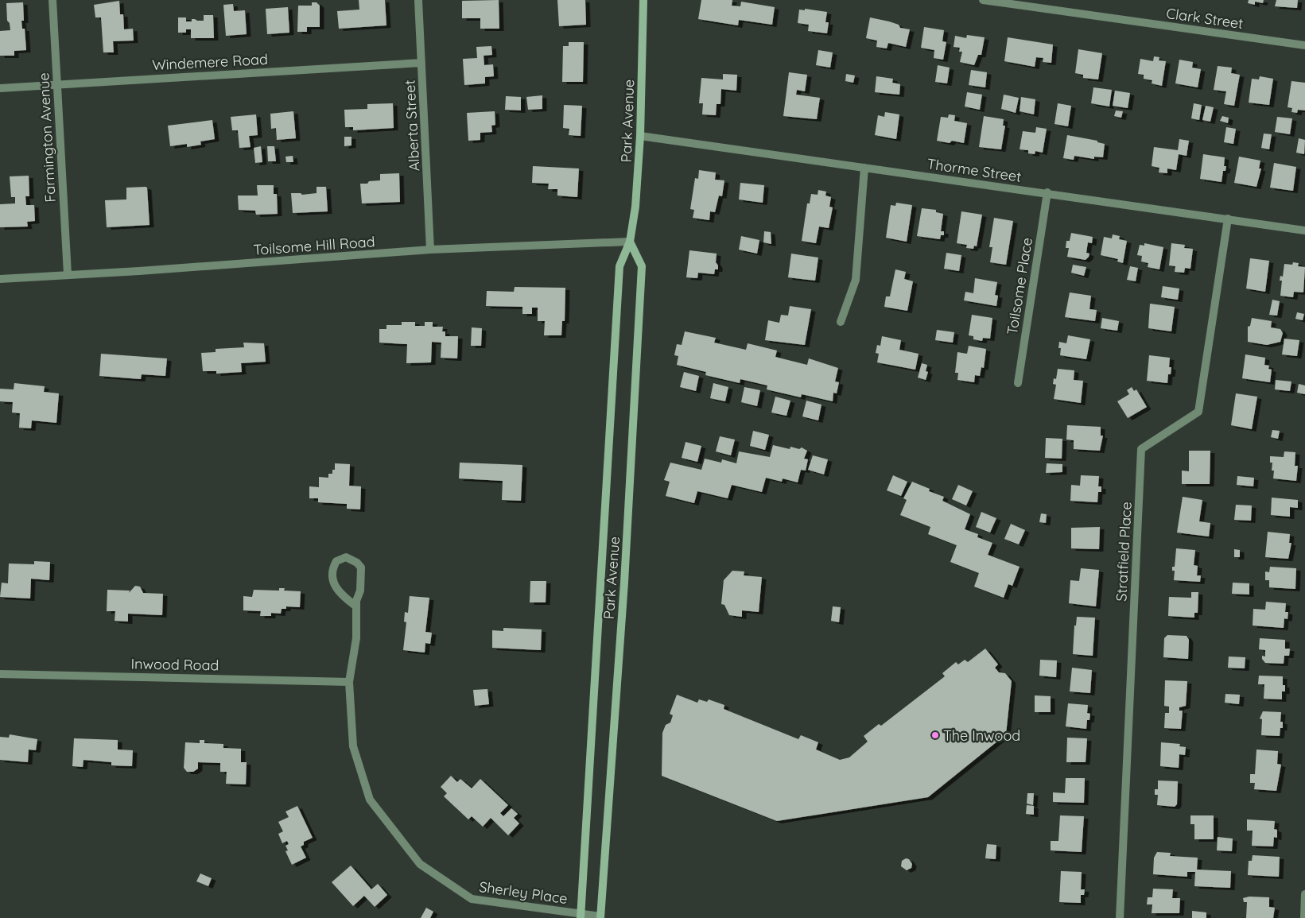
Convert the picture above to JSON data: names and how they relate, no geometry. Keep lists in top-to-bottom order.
{
  "streets": {
    "main road": ["Park Avenue"],
    "street": [
      "Clark Street",
      "Windemere Road",
      "Alberta Street",
      "Farmington Avenue",
      "Thorme Street",
      "Toilsome Hill Road",
      "Toilsome Place",
      "Stratfield Place",
      "Inwood Road",
      "Sherley Place"
    ]
  },
  "crossings": [
    ["Windemere Road", "Alberta Street"],
    ["Windemere Road", "Farmington Avenue"],
    ["Park Avenue", "Thorme Street"],
    ["Park Avenue", "Toilsome Hill Road"],
    ["Park Avenue", "Sherley Place"],
    ["Alberta Street", "Toilsome Hill Road"],
    ["Farmington Avenue", "Toilsome Hill Road"],
    ["Thorme Street", "Toilsome Place"],
    ["Thorme Street", "Stratfield Place"],
    ["Inwood Road", "Sherley Place"]
  ],
  "places": ["The Inwood"]
}
